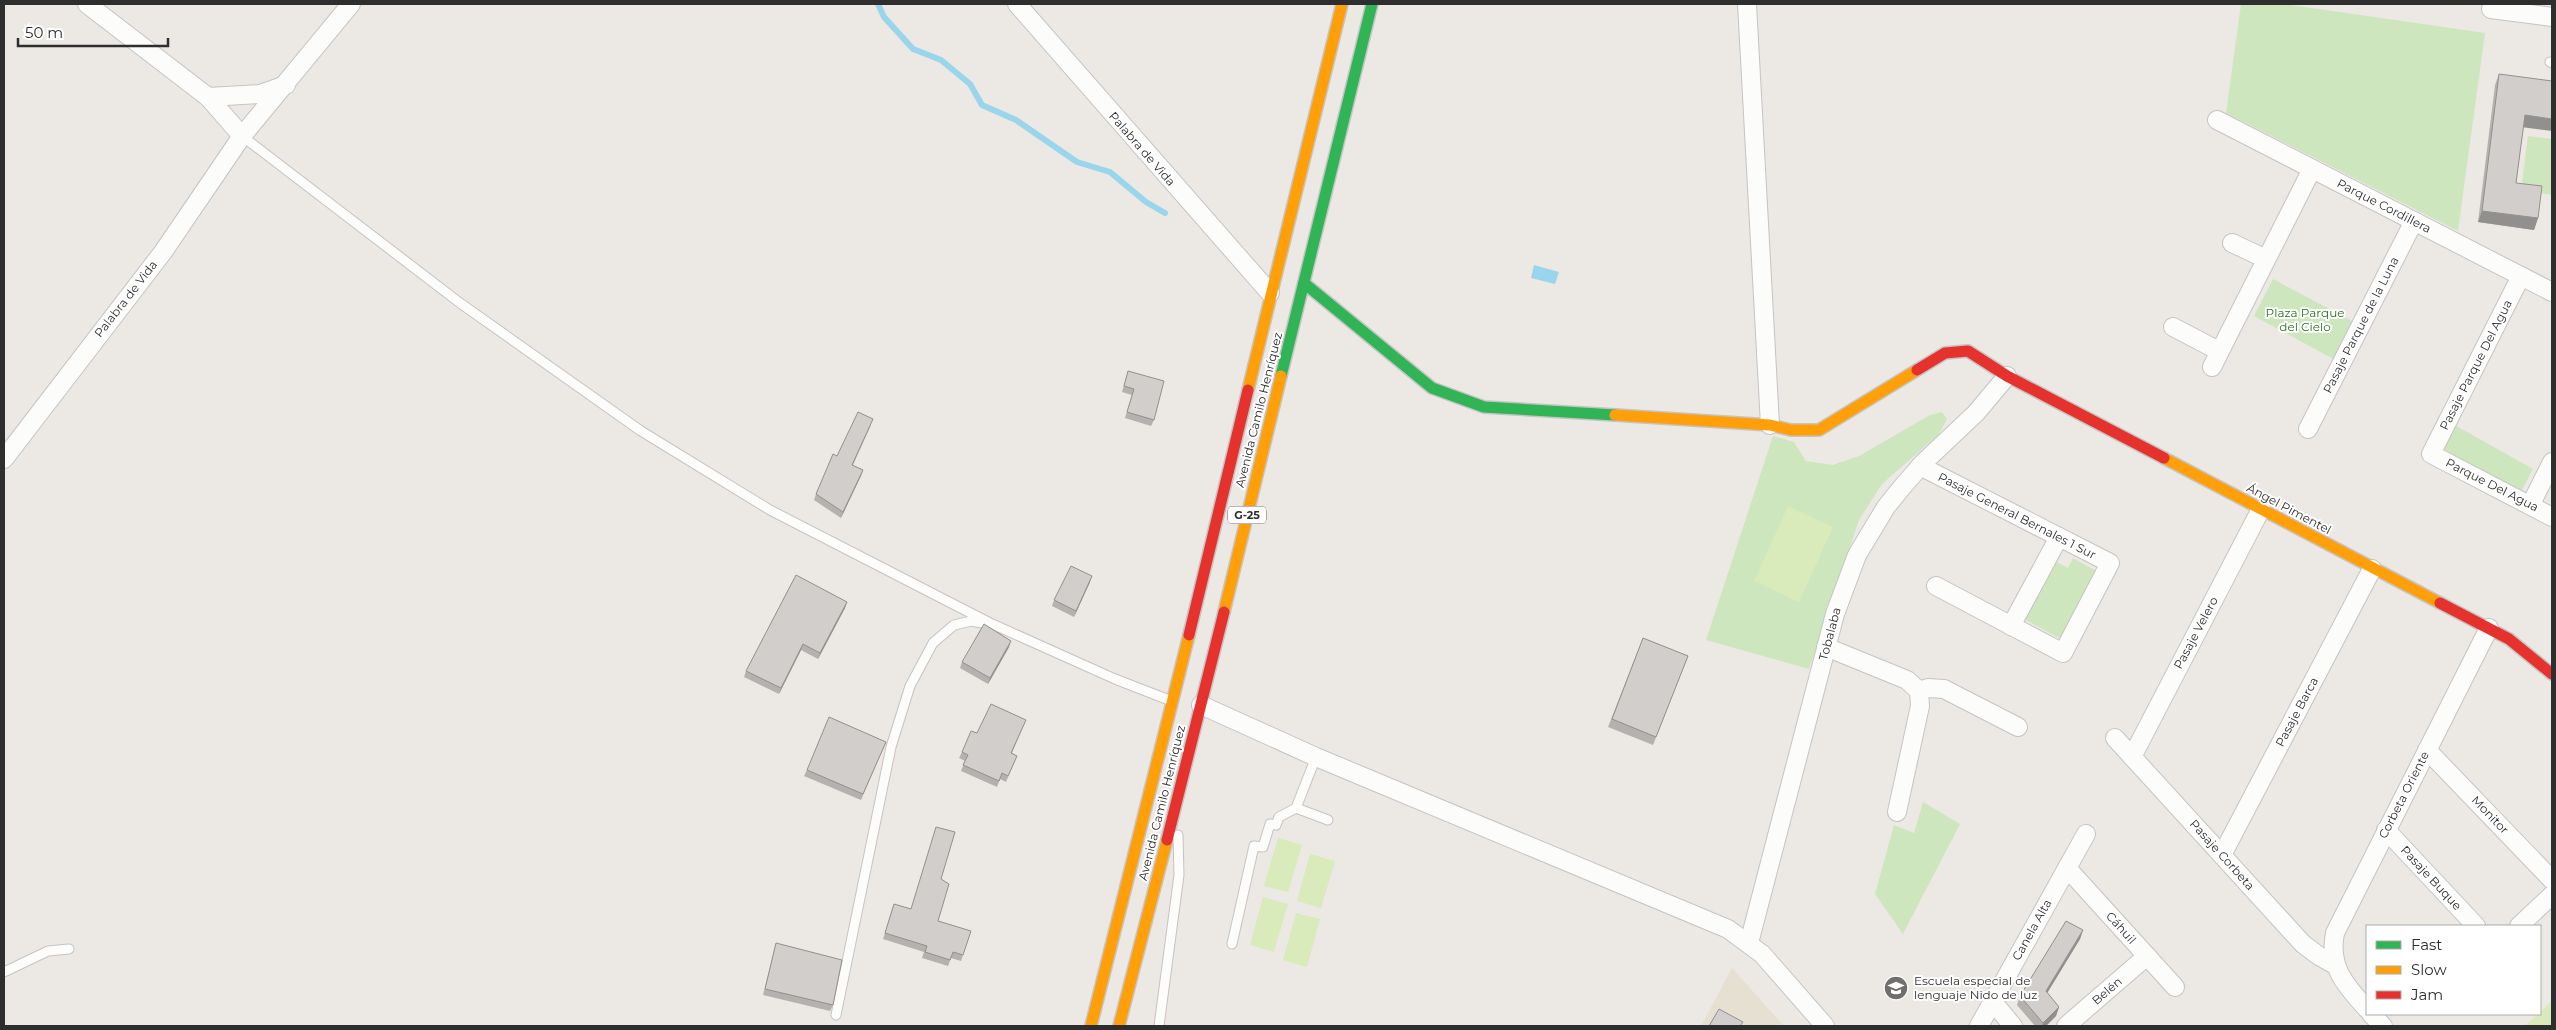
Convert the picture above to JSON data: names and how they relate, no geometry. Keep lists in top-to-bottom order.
{
  "streets": {
    "main road": ["Avenida Camilo Henríquez", "Ángel Pimentel", "G-25"],
    "street": [
      "Palabra de Vida",
      "Parque Cordillera",
      "Pasaje Parque de la Luna",
      "Pasaje Parque Del Agua",
      "Parque Del Agua",
      "Pasaje General Bernales 1 Sur",
      "Pasaje Velero",
      "Tobalaba",
      "Pasaje Barca",
      "Corbeta Oriente",
      "Monitor",
      "Pasaje Corbeta",
      "Pasaje Buque",
      "Cáhuil",
      "Canela Alta",
      "Belén"
    ]
  },
  "crossings": [
    ["Palabra de Vida", "Avenida Camilo Henríquez"],
    ["Parque Cordillera", "Pasaje Parque de la Luna"],
    ["Parque Cordillera", "Pasaje Parque Del Agua"],
    ["Pasaje Parque Del Agua", "Parque Del Agua"],
    ["Avenida Camilo Henríquez", "Ángel Pimentel"],
    ["Ángel Pimentel", "Pasaje Velero"],
    ["Ángel Pimentel", "Tobalaba"],
    ["Ángel Pimentel", "Pasaje Barca"],
    ["Ángel Pimentel", "Corbeta Oriente"],
    ["Pasaje General Bernales 1 Sur", "Tobalaba"],
    ["Pasaje Velero", "Pasaje Corbeta"],
    ["Pasaje Barca", "Pasaje Corbeta"],
    ["Corbeta Oriente", "Monitor"],
    ["Corbeta Oriente", "Pasaje Corbeta"],
    ["Corbeta Oriente", "Pasaje Buque"],
    ["Cáhuil", "Canela Alta"],
    ["Cáhuil", "Belén"]
  ],
  "parks": ["Plaza Parque del Cielo"],
  "places": {
    "school or university": ["Escuela especial de lenguaje Nido de luz"]
  },
  "legend": ["Fast", "Slow", "Jam"],
  "scale_bar": "50 m"
}
